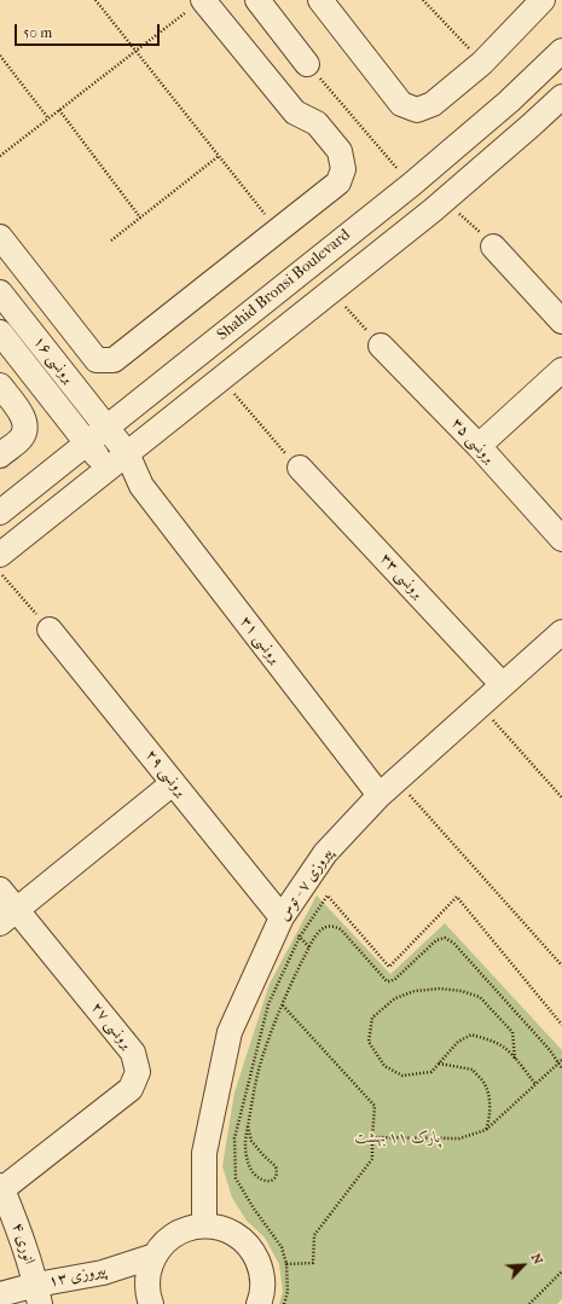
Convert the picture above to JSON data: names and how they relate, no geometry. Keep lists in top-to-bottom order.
{
  "streets": {
    "street": [
      "Shahid Bronsi Boulevard",
      "برونسی ۱۶",
      "برونسی ۳۵",
      "برونسی ۳۳",
      "برونسی ۳۱",
      "برونسی ۲۹",
      "پیروزی ۷ - توس",
      "برونسی ۲۷",
      "انوری ۴",
      "پیروزی ۱۳"
    ]
  },
  "crossings": [
    ["Shahid Bronsi Boulevard", "برونسی ۱۶"],
    ["Shahid Bronsi Boulevard", "برونسی ۳۱"],
    ["برونسی ۱۶", "برونسی ۳۱"],
    ["برونسی ۳۳", "پیروزی ۷ - توس"],
    ["برونسی ۳۱", "پیروزی ۷ - توس"],
    ["برونسی ۲۹", "پیروزی ۷ - توس"],
    ["برونسی ۲۷", "انوری ۴"],
    ["انوری ۴", "پیروزی ۱۳"]
  ],
  "parks": ["پارک ۱۱ بهشت"],
  "scale_bar": "50 m",
  "north": "top right"
}
